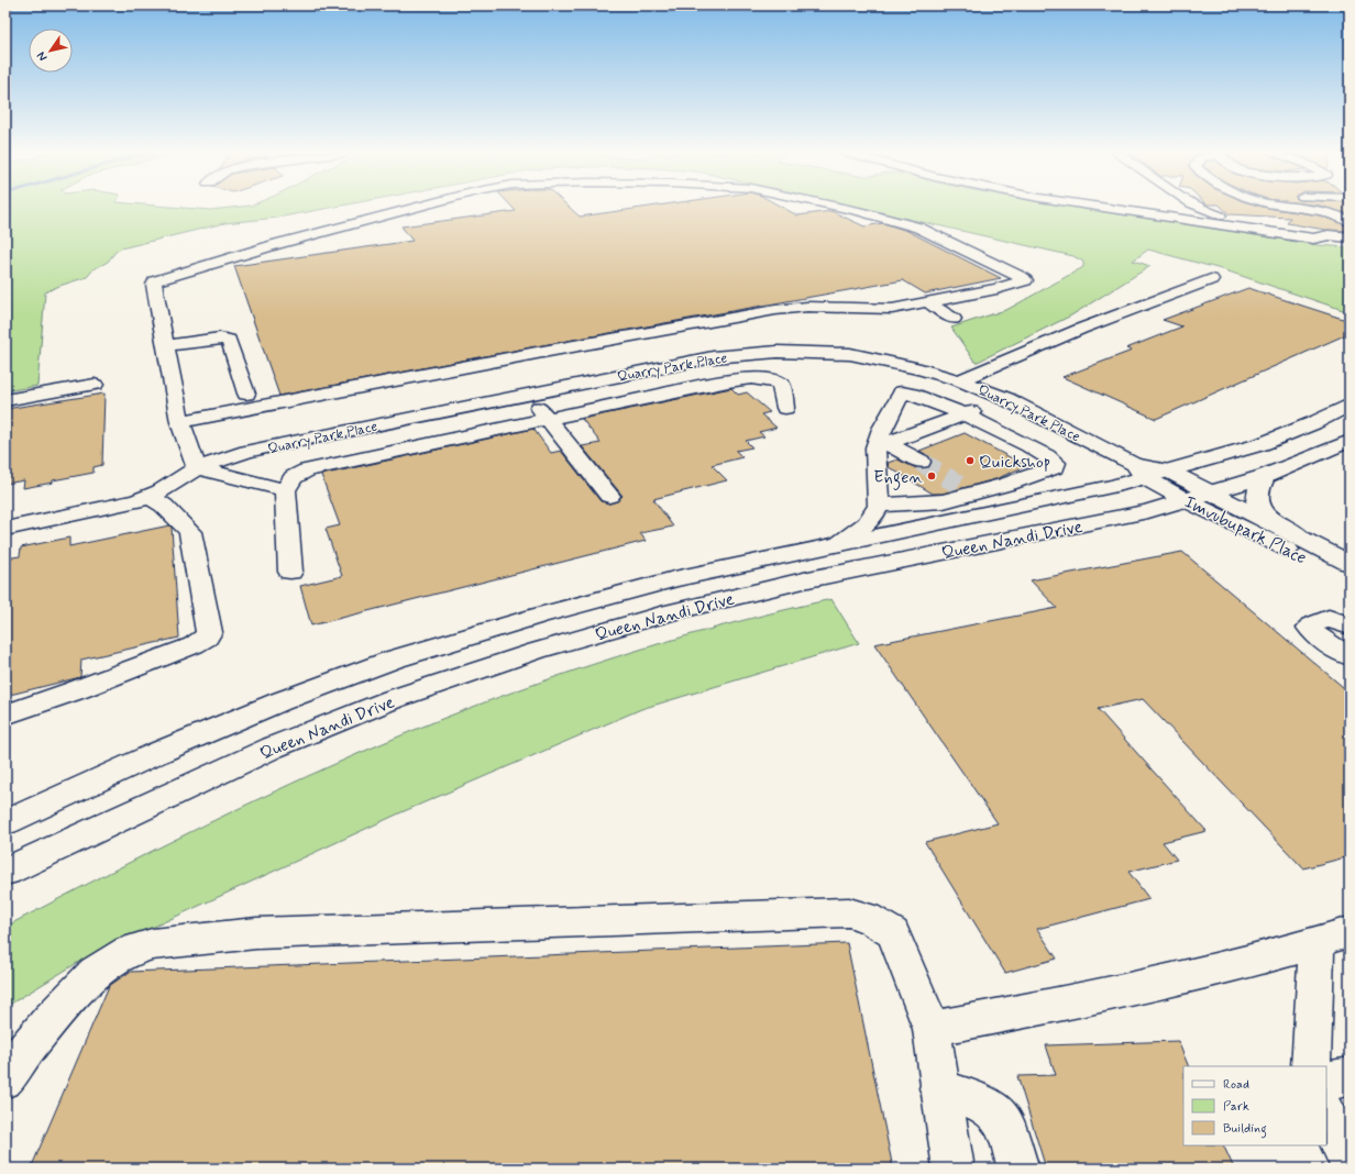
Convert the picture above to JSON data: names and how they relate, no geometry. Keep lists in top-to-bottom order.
{
  "streets": {
    "street": ["Quarry Park Place", "Imvubupark Place", "Queen Nandi Drive"]
  },
  "crossings": [
    ["Quarry Park Place", "Imvubupark Place"],
    ["Quarry Park Place", "Queen Nandi Drive"],
    ["Imvubupark Place", "Queen Nandi Drive"]
  ],
  "places": ["Quickshop", "Engen"],
  "legend": ["Road", "Park", "Building"],
  "north": "bottom left"
}
